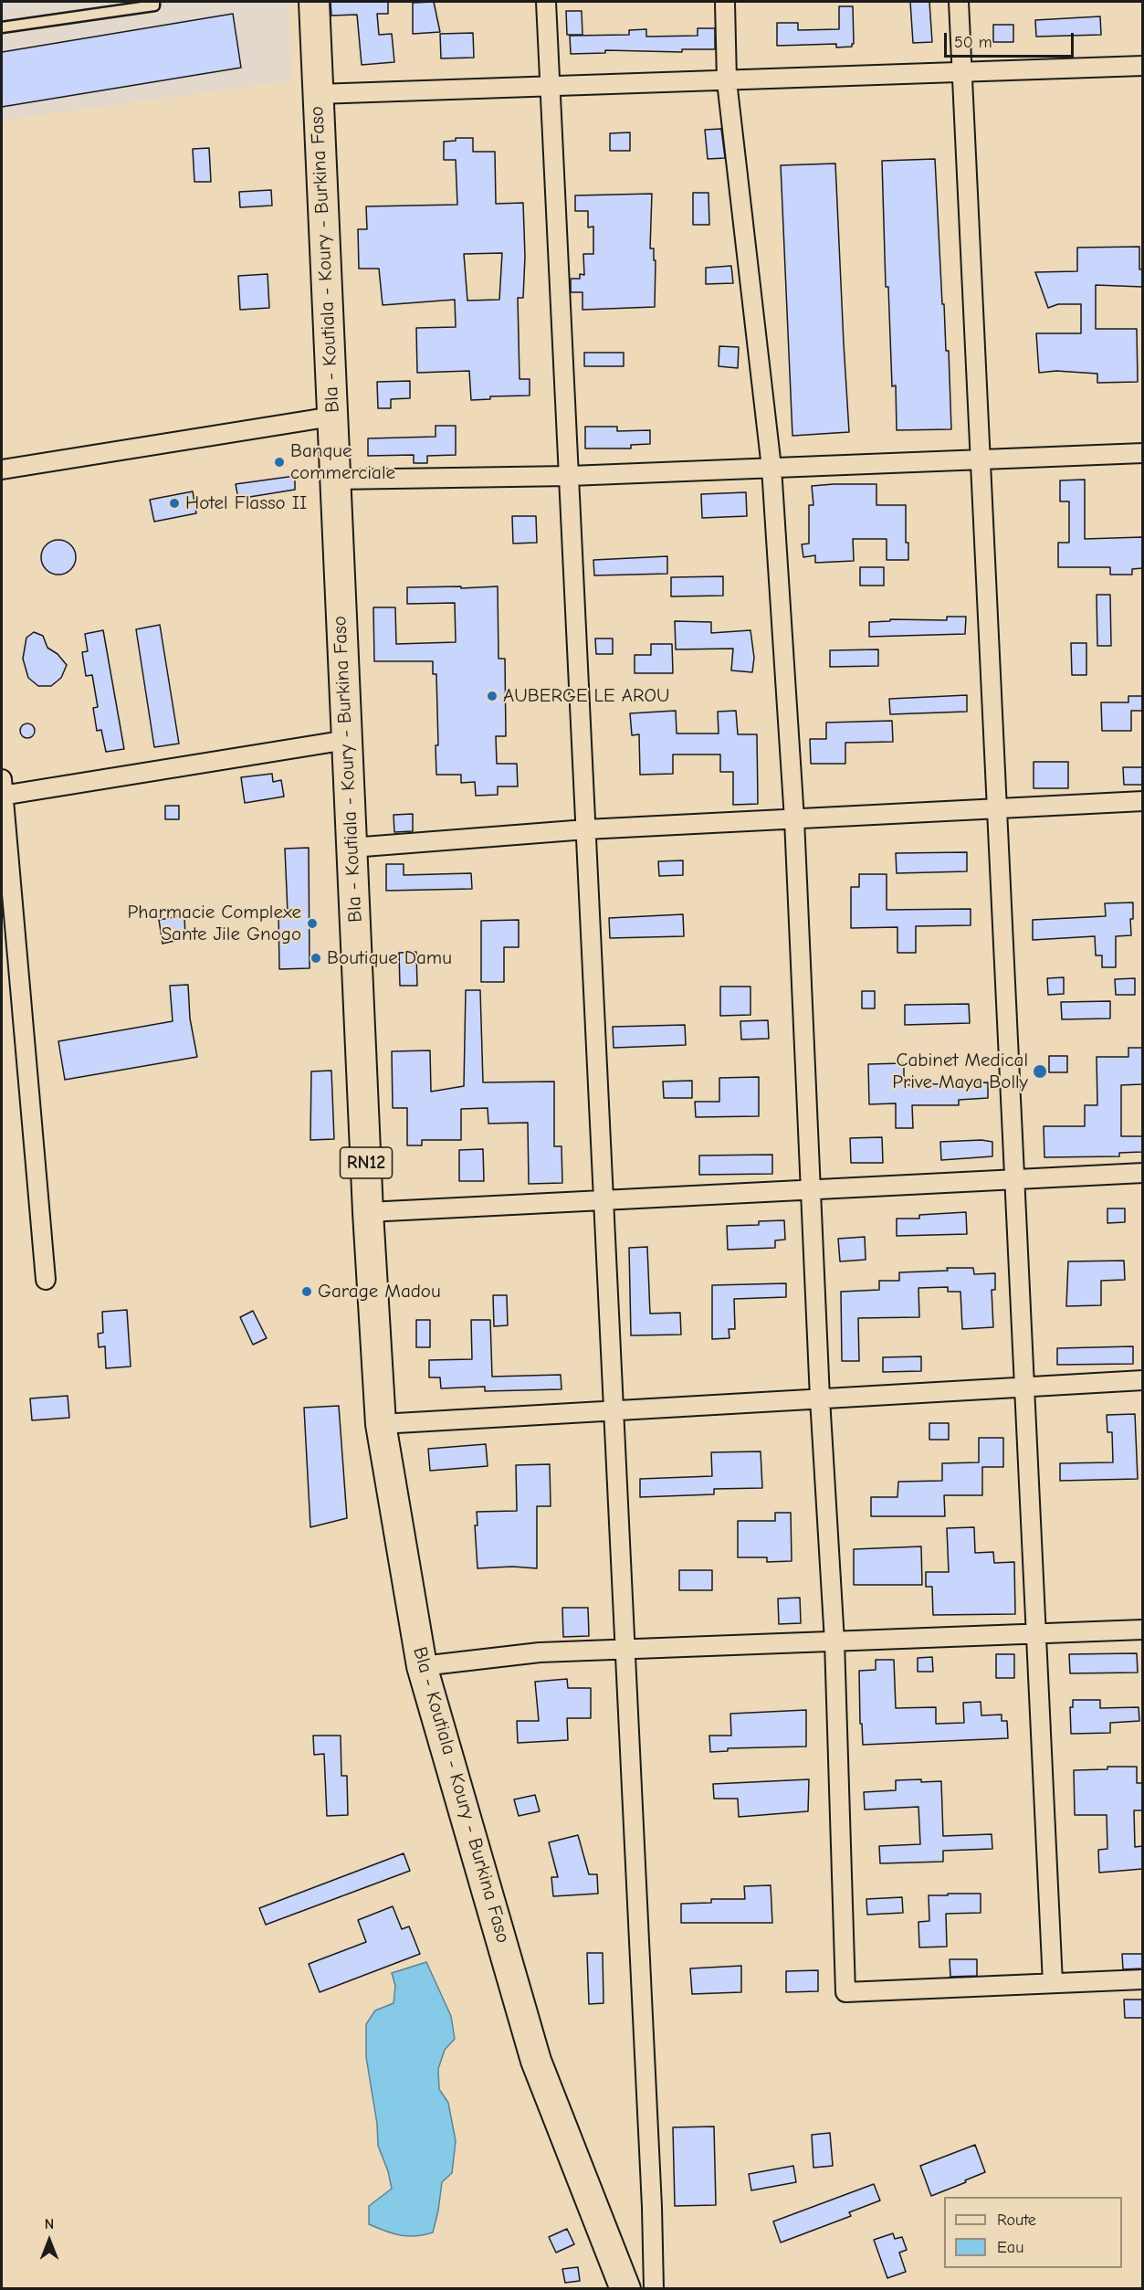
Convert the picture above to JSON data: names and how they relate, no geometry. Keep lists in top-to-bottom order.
{
  "streets": {
    "main road": ["Bla - Koutiala - Koury - Burkina Faso", "RN12"]
  },
  "places": [
    "Banque commerciale",
    "Hotel Flasso II",
    "AUBERGE LE AROU",
    "Pharmacie Complexe Sante Jile Gnogo",
    "Boutique Damu",
    "Cabinet Medical Prive Maya Bolly",
    "Garage Madou"
  ],
  "legend": ["Route", "Eau"],
  "scale_bar": "50 m",
  "north": "top"
}
